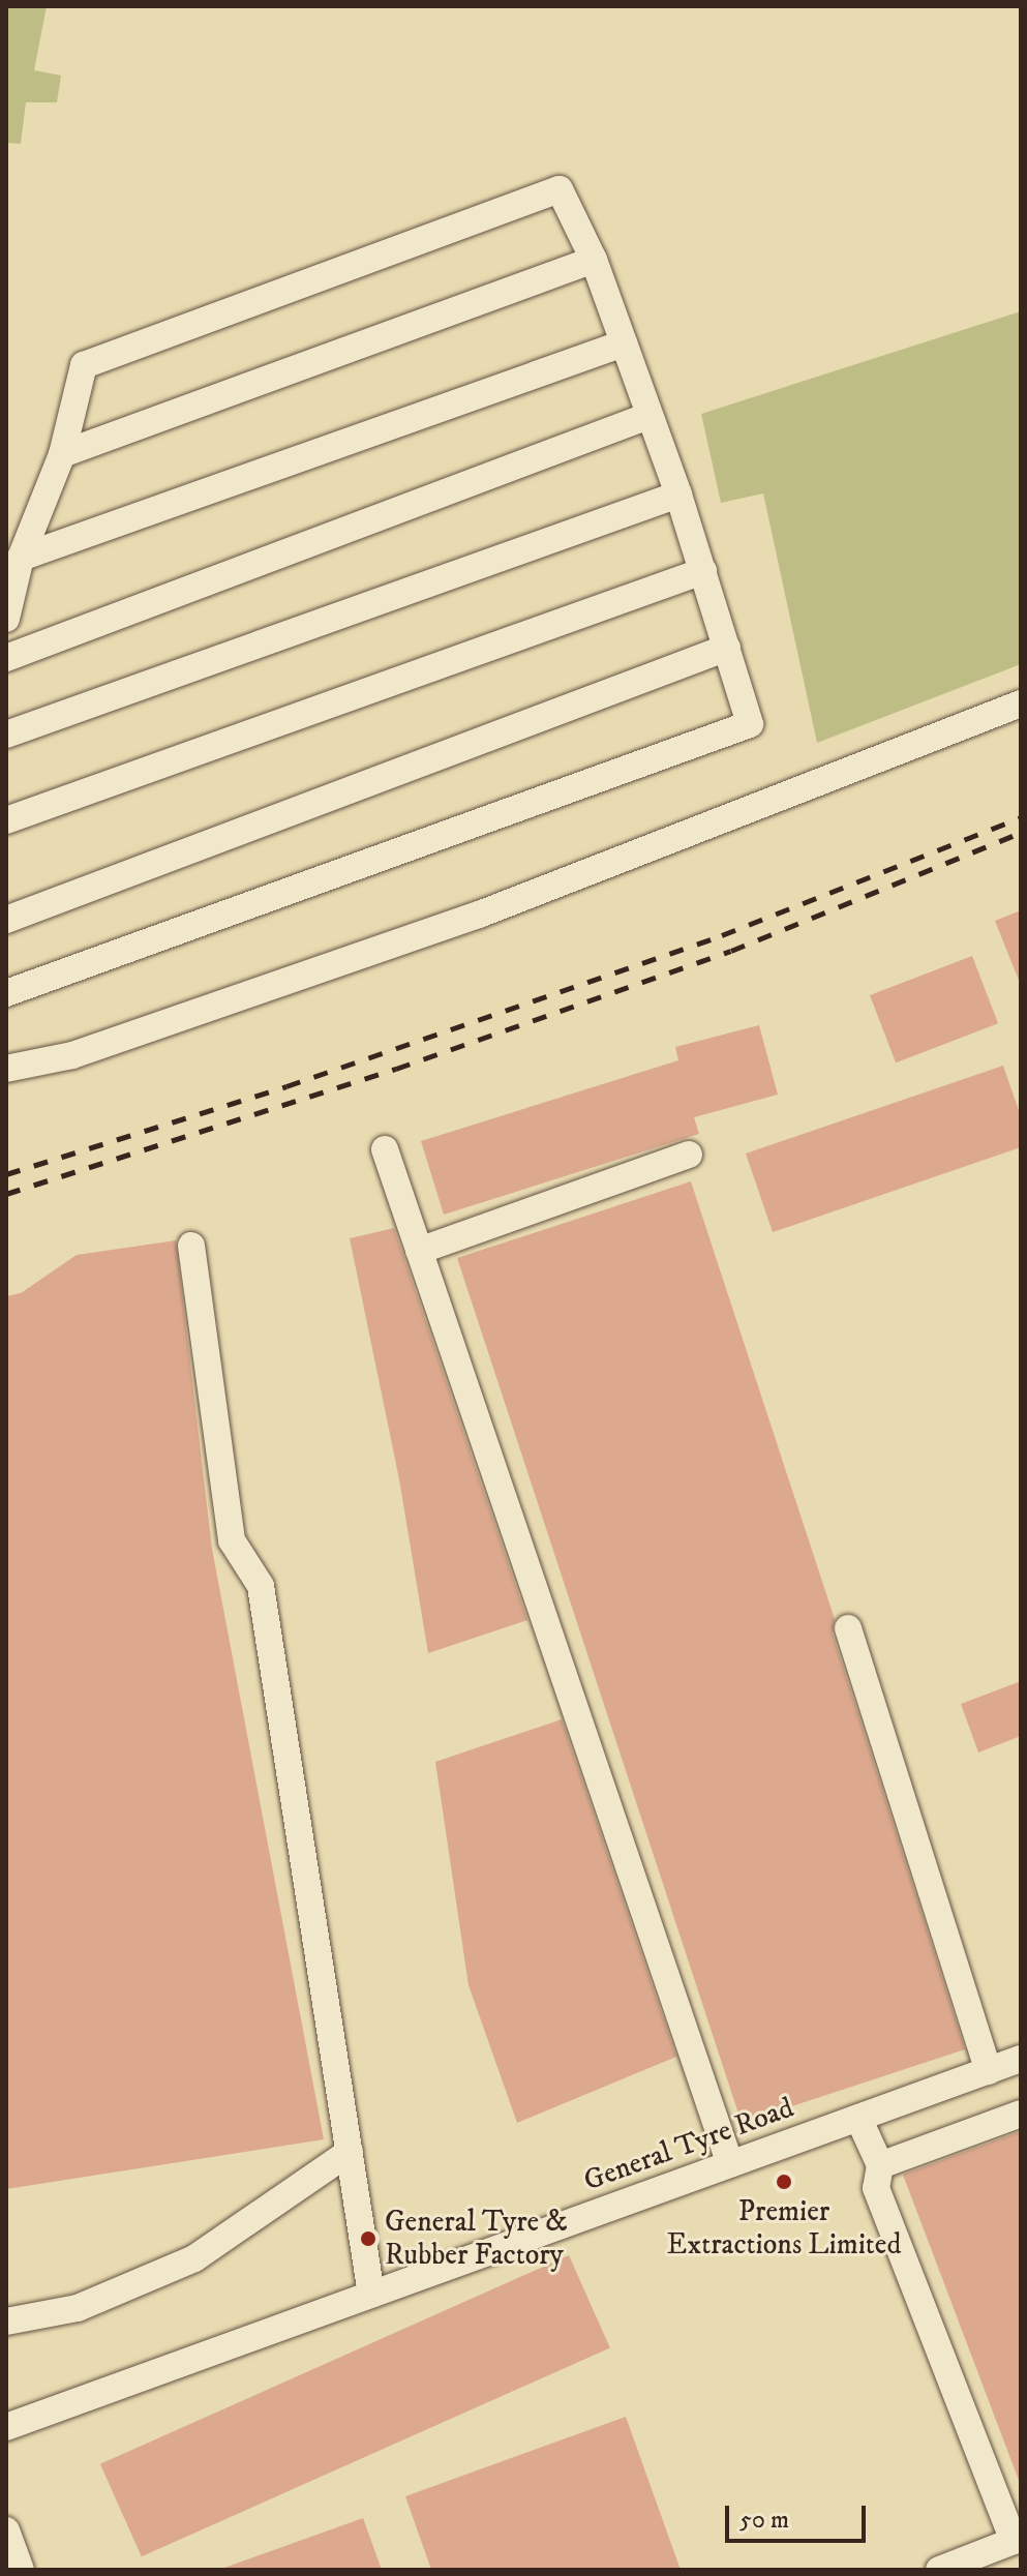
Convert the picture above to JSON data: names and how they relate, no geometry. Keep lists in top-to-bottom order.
{
  "streets": {
    "street": ["General Tyre Road"]
  },
  "places": ["Premier Extractions Limited", "General Tyre & Rubber Factory"],
  "scale_bar": "50 m"
}
